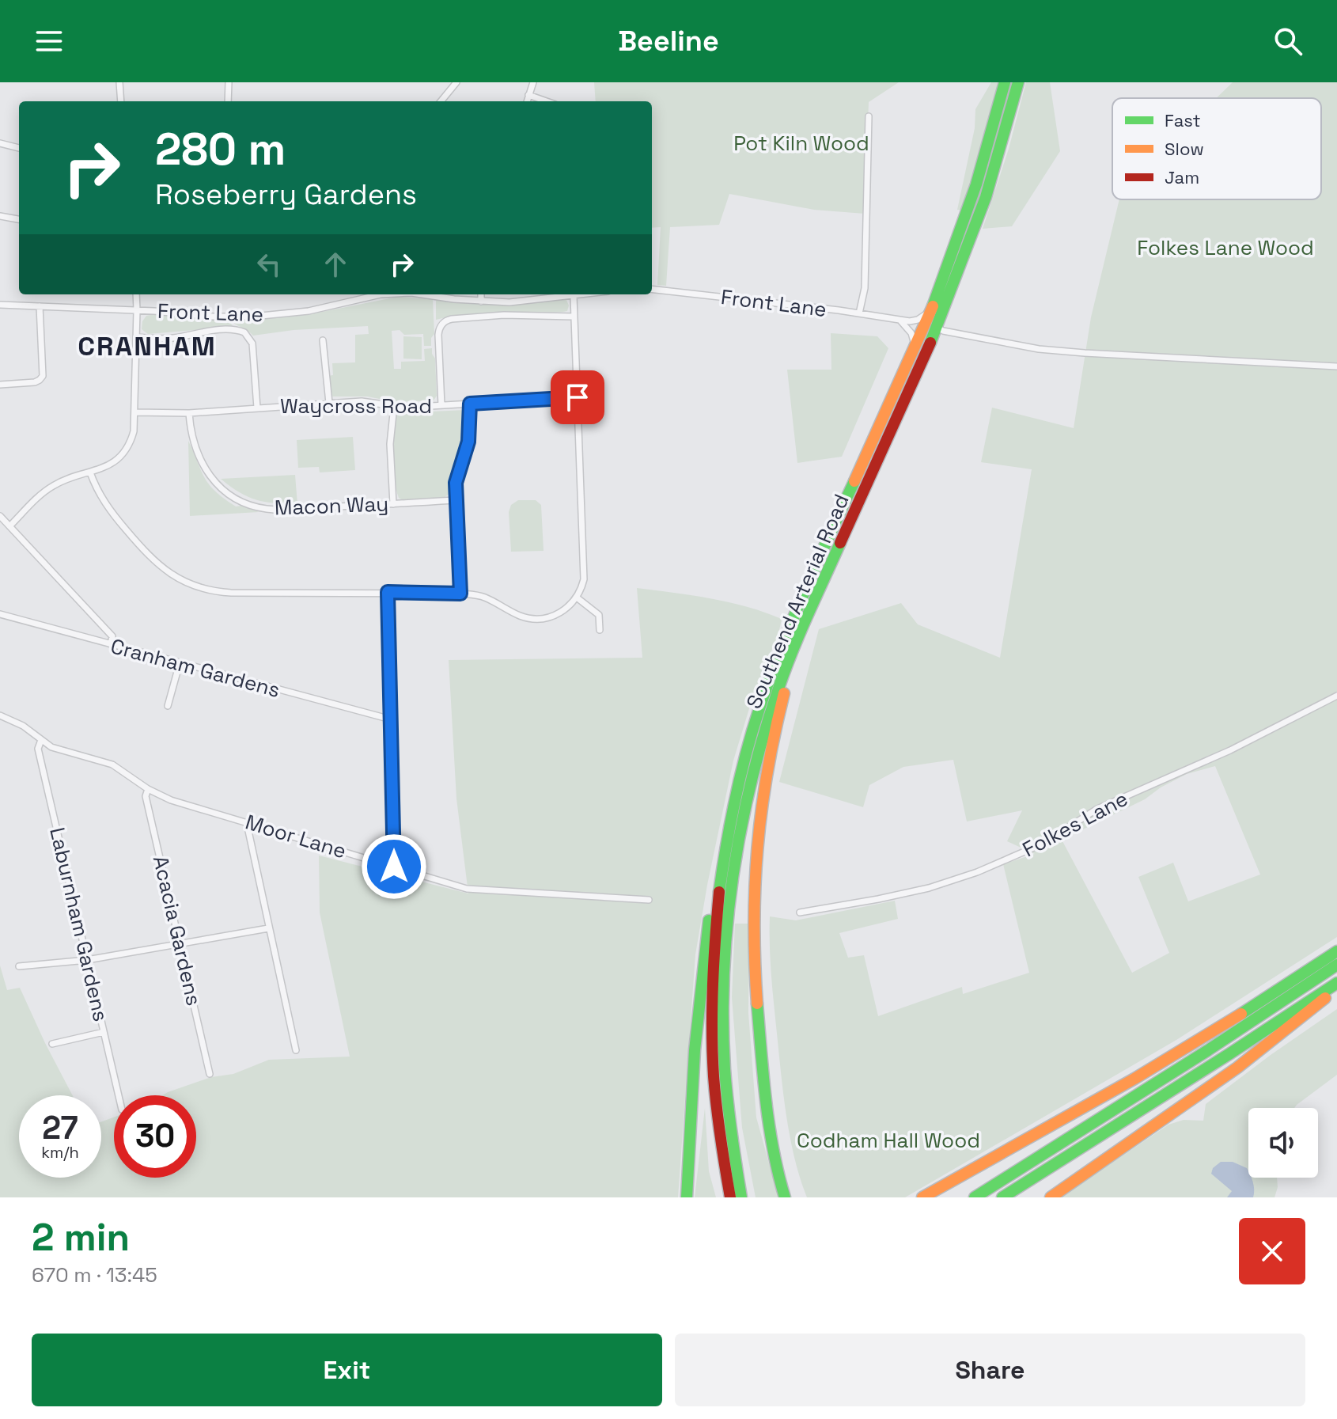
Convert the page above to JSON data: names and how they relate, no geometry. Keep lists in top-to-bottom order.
{
  "streets": {
    "highway": ["Southend Arterial Road"],
    "street": [
      "Front Lane",
      "Waycross Road",
      "Macon Way",
      "Cranham Gardens",
      "Folkes Lane",
      "Moor Lane",
      "Laburnham Gardens",
      "Acacia Gardens"
    ]
  },
  "crossings": [
    ["Front Lane", "Southend Arterial Road"],
    ["Waycross Road", "Macon Way"],
    ["Moor Lane", "Laburnham Gardens"],
    ["Moor Lane", "Acacia Gardens"]
  ],
  "districts": ["CRANHAM"],
  "parks": ["Pot Kiln Wood", "Folkes Lane Wood", "Codham Hall Wood"],
  "legend": ["Fast", "Slow", "Jam"],
  "page": {
    "header": "Beeline",
    "turn": ["280 m", "Roseberry Gardens"],
    "speed": "27 km/h",
    "limit": "30",
    "heading": ["2 min", "670 m · 13:45"],
    "buttons": ["Exit", "Share"]
  }
}
